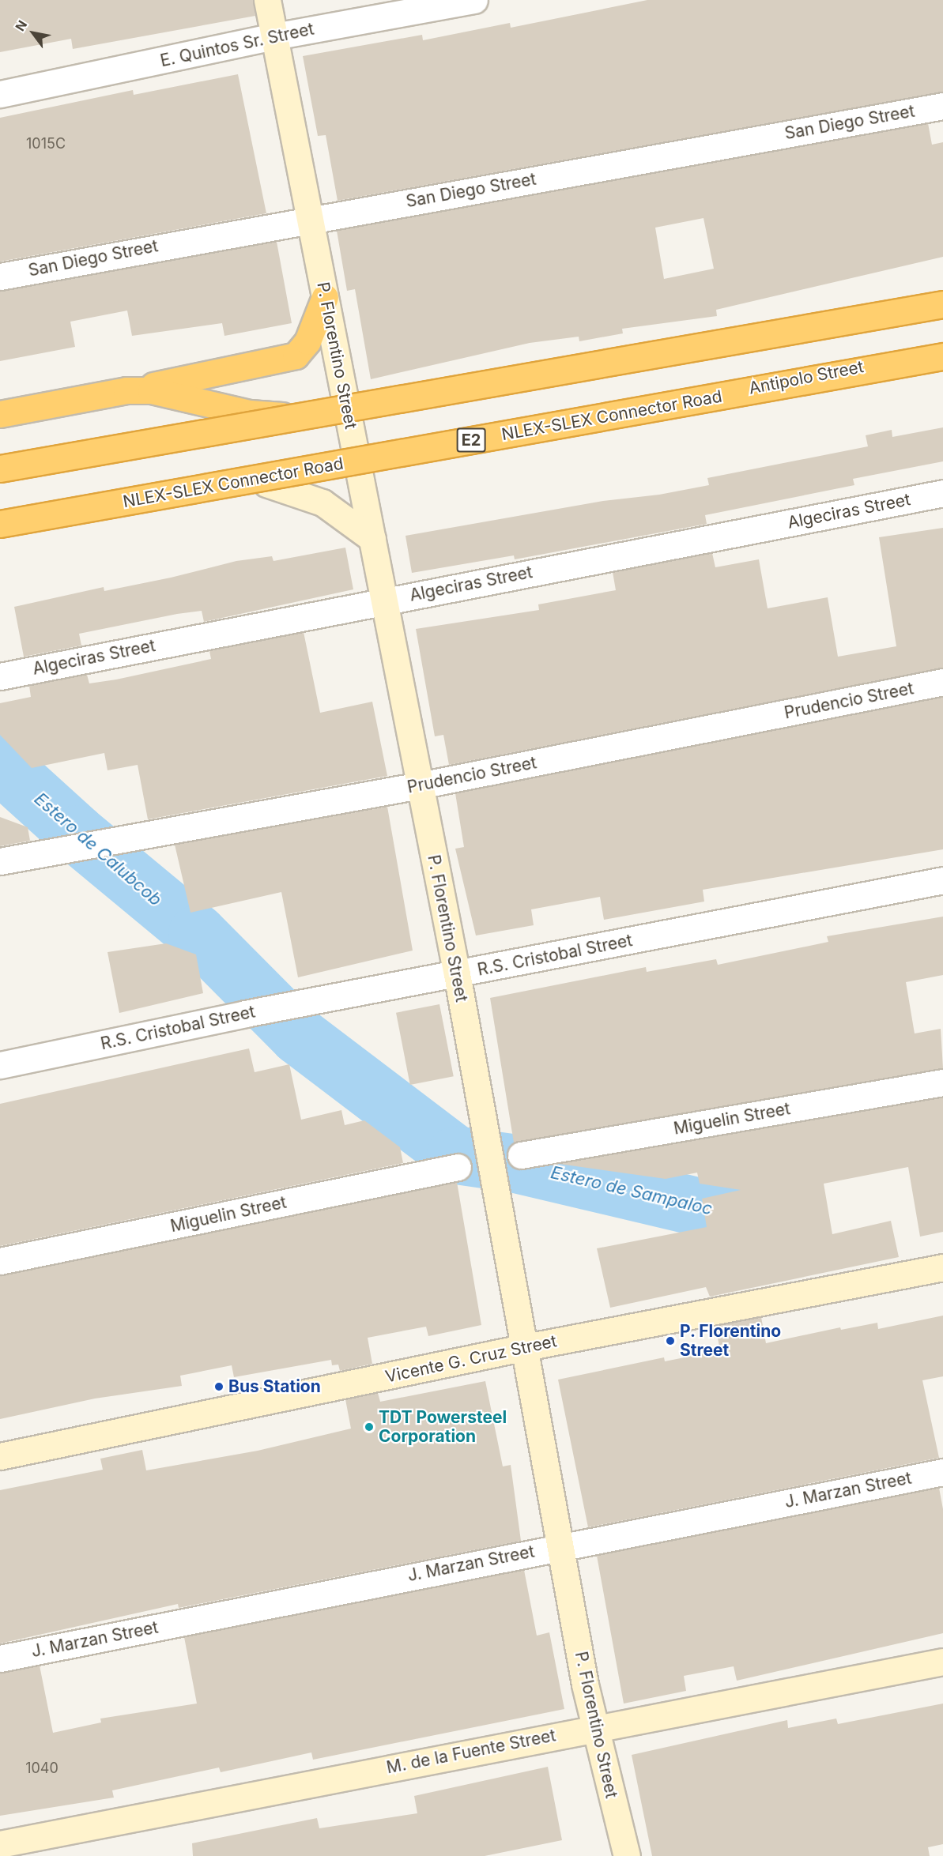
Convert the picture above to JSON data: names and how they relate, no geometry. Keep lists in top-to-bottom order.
{
  "streets": {
    "highway": ["NLEX-SLEX Connector Road", "E2"],
    "street": [
      "E. Quintos Sr. Street",
      "San Diego Street",
      "P. Florentino Street",
      "Antipolo Street",
      "Algeciras Street",
      "Prudencio Street",
      "R.S. Cristobal Street",
      "Miguelin Street",
      "Vicente G. Cruz Street",
      "J. Marzan Street",
      "M. de la Fuente Street"
    ]
  },
  "crossings": [
    ["E. Quintos Sr. Street", "P. Florentino Street"],
    ["San Diego Street", "P. Florentino Street"],
    ["P. Florentino Street", "Antipolo Street"],
    ["P. Florentino Street", "Algeciras Street"],
    ["P. Florentino Street", "Prudencio Street"],
    ["P. Florentino Street", "R.S. Cristobal Street"],
    ["P. Florentino Street", "Vicente G. Cruz Street"],
    ["P. Florentino Street", "J. Marzan Street"],
    ["P. Florentino Street", "M. de la Fuente Street"]
  ],
  "water": ["Estero de Calubcob", "Estero de Sampaloc"],
  "places": ["P. Florentino Street", "Bus Station", "TDT Powersteel Corporation"],
  "house_numbers": ["1015C", "1040"],
  "north": "top left"
}
